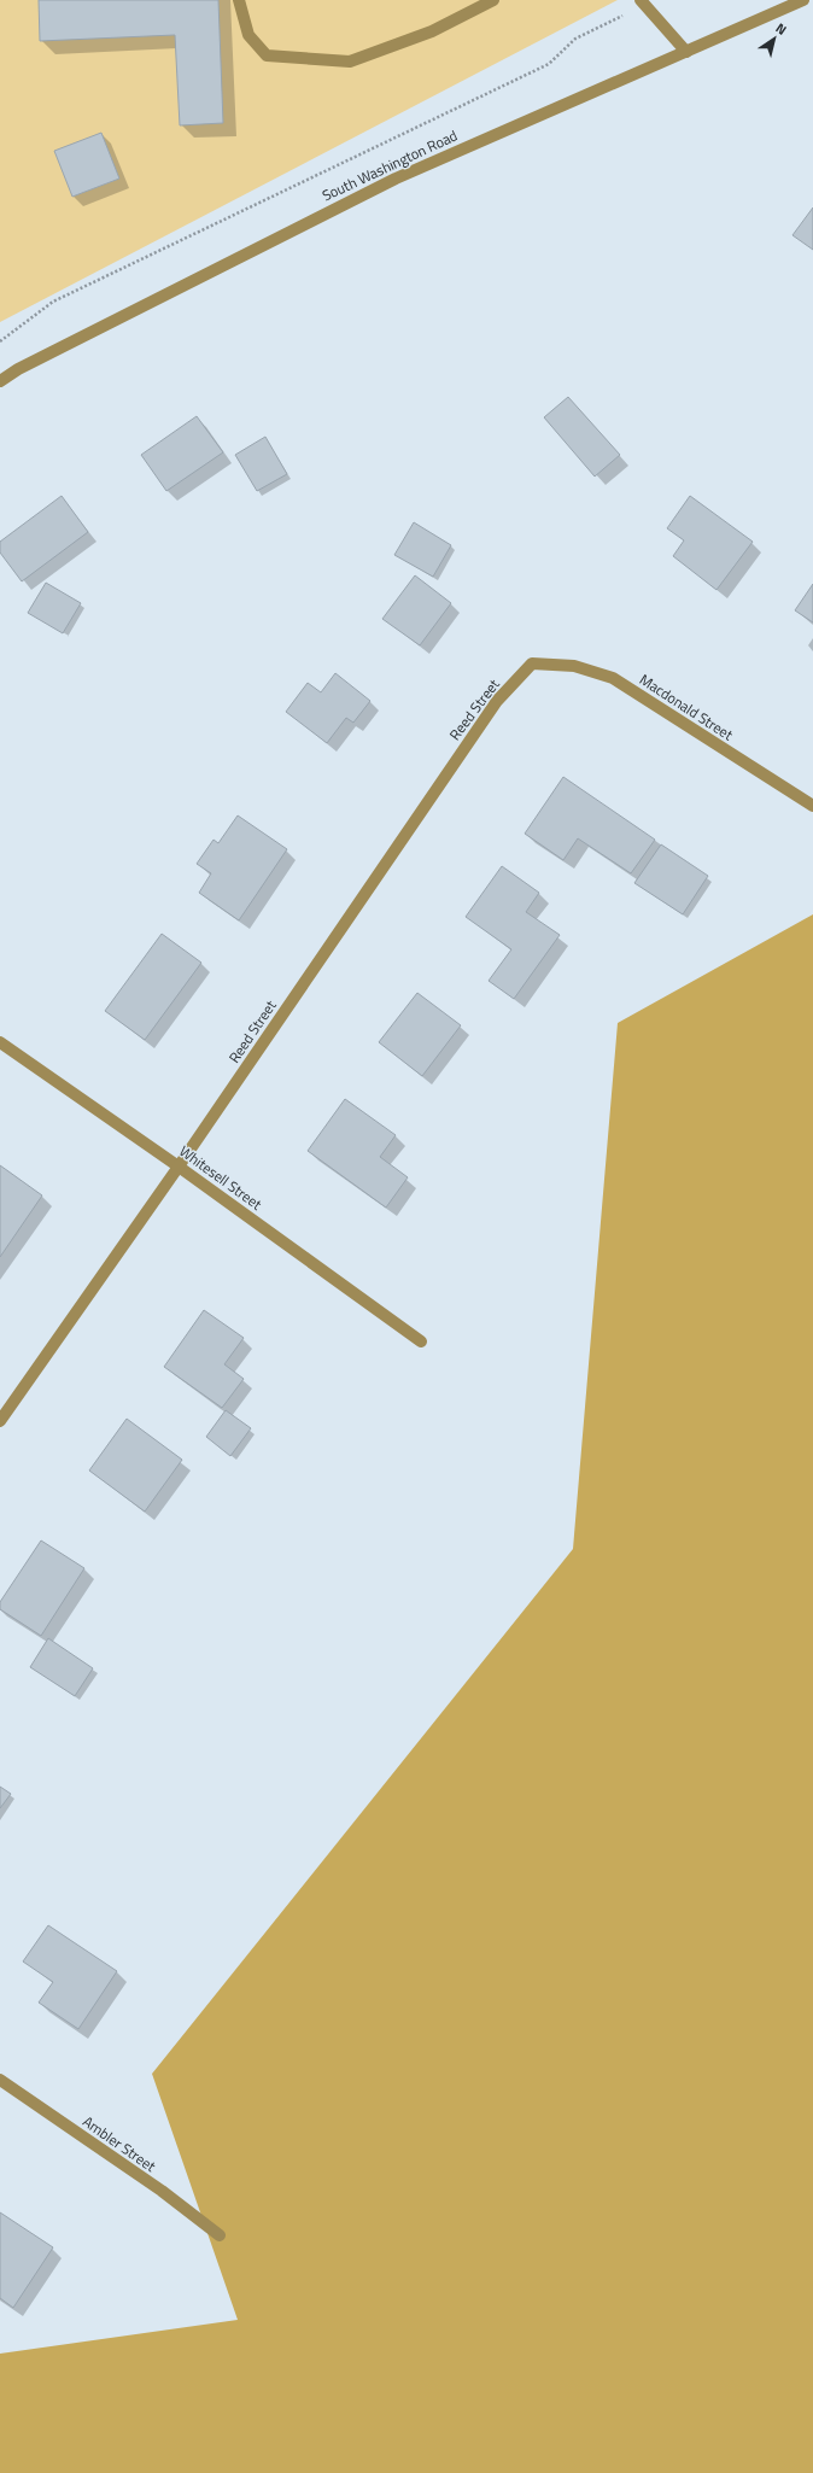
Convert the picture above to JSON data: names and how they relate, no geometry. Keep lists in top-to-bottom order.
{
  "streets": {
    "street": [
      "South Washington Road",
      "Macdonald Street",
      "Reed Street",
      "Whitesell Street",
      "Ambler Street"
    ]
  },
  "crossings": [
    ["Macdonald Street", "Reed Street"],
    ["Reed Street", "Whitesell Street"]
  ],
  "north": "top right"
}
